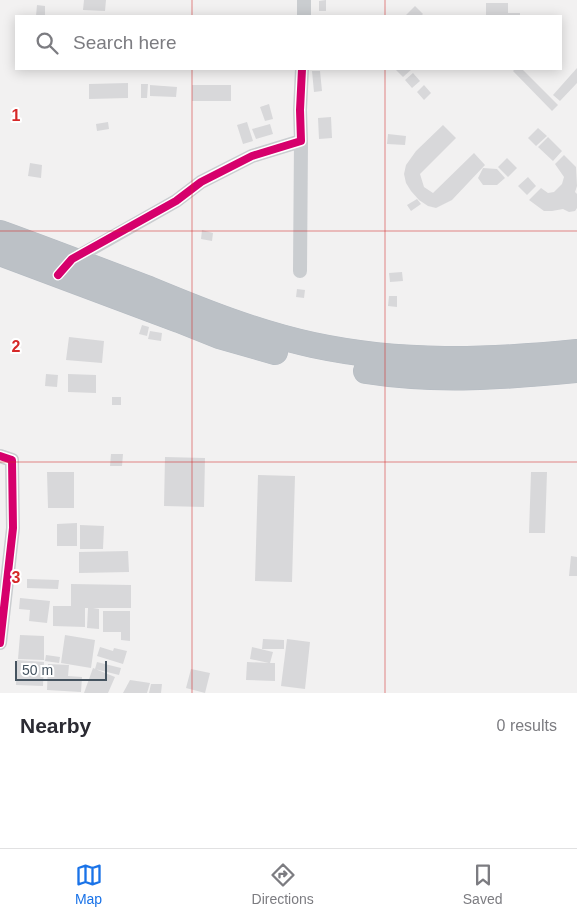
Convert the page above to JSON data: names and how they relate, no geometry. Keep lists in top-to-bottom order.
{
  "scale_bar": "50 m",
  "page": {
    "search": "Search here",
    "scale": "50 m",
    "heading": ["Nearby", "0 results"],
    "nav": ["Map", "Directions", "Saved"]
  },
  "grid": {
    "rows": ["1", "2", "3"]
  }
}
